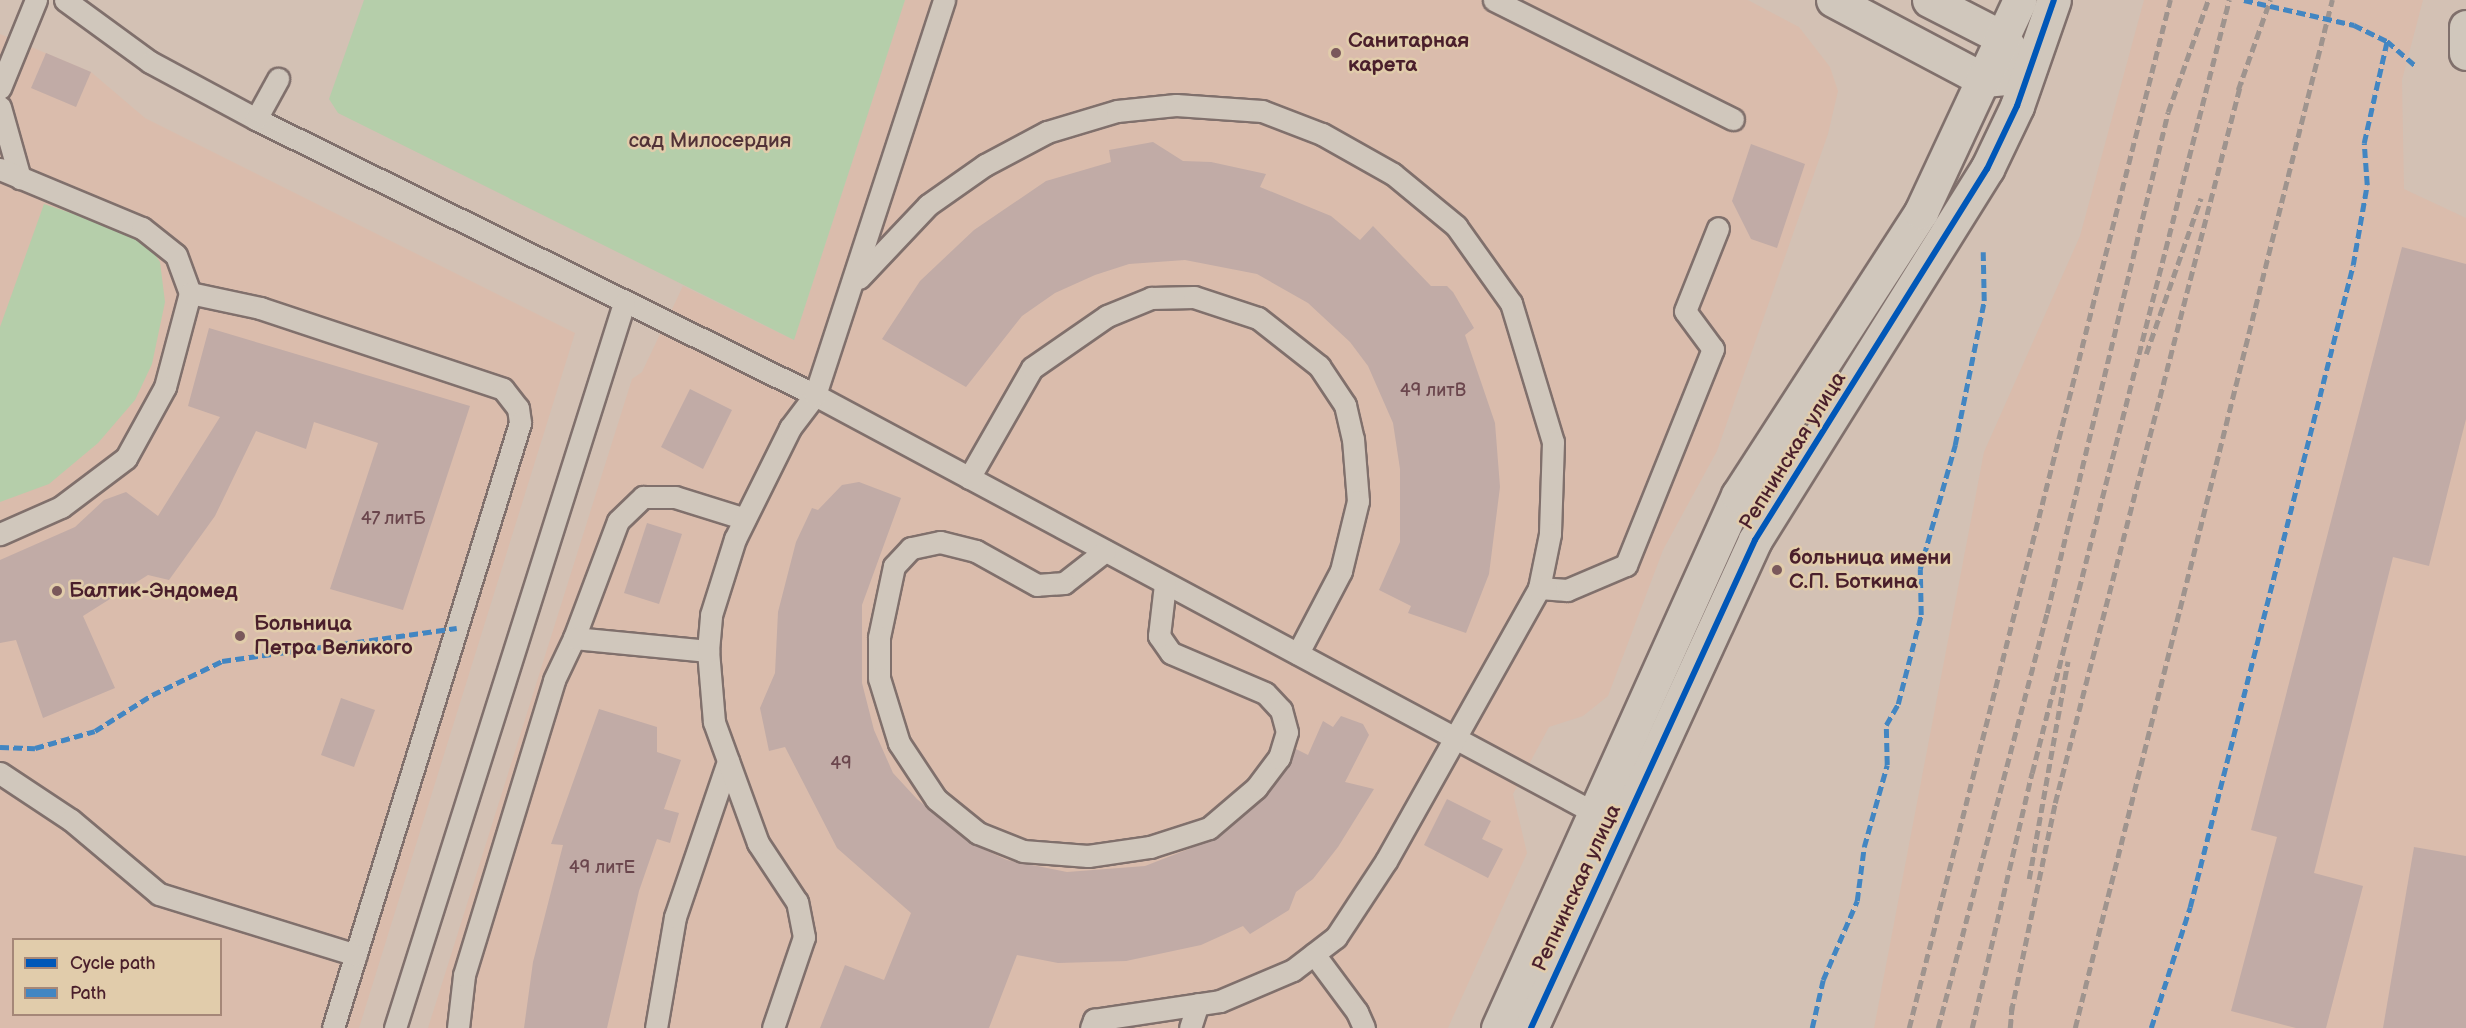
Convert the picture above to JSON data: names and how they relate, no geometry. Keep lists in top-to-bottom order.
{
  "streets": {
    "street": ["Репнинская улица"]
  },
  "parks": ["сад Милосердия"],
  "places": [
    "Санитарная карета",
    "больница имени С.П. Боткина",
    "Балтик-Эндомед",
    "Больница Петра Великого"
  ],
  "house_numbers": [
    "49 литВ",
    "47 литБ",
    "49",
    "49 литЕ"
  ],
  "legend": ["Cycle path", "Path"]
}
